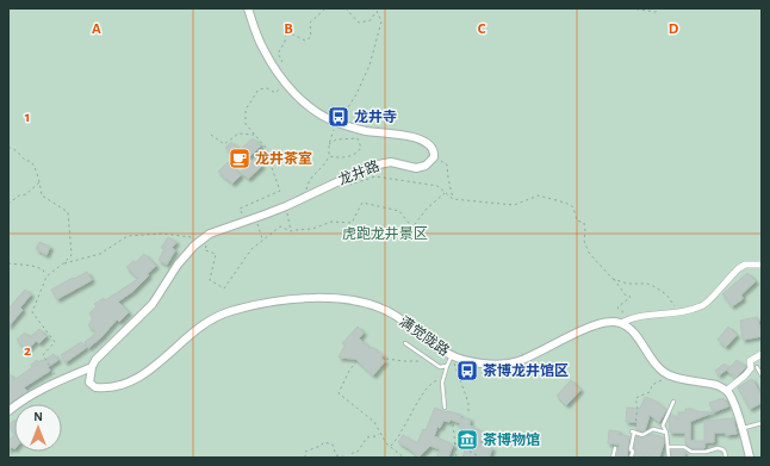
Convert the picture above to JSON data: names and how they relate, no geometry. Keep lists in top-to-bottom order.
{
  "streets": {
    "street": ["龙井路", "满觉陇路"]
  },
  "crossings": [
    ["龙井路", "满觉陇路"]
  ],
  "parks": ["虎跑龙井景区"],
  "places": {
    "bus stop": ["龙井寺", "茶博龙井馆区"],
    "cafe": ["龙井茶室"],
    "museum": ["茶博物馆"]
  },
  "north": "top",
  "grid": {
    "columns": [
      "A",
      "B",
      "C",
      "D"
    ],
    "rows": ["1", "2"]
  }
}
